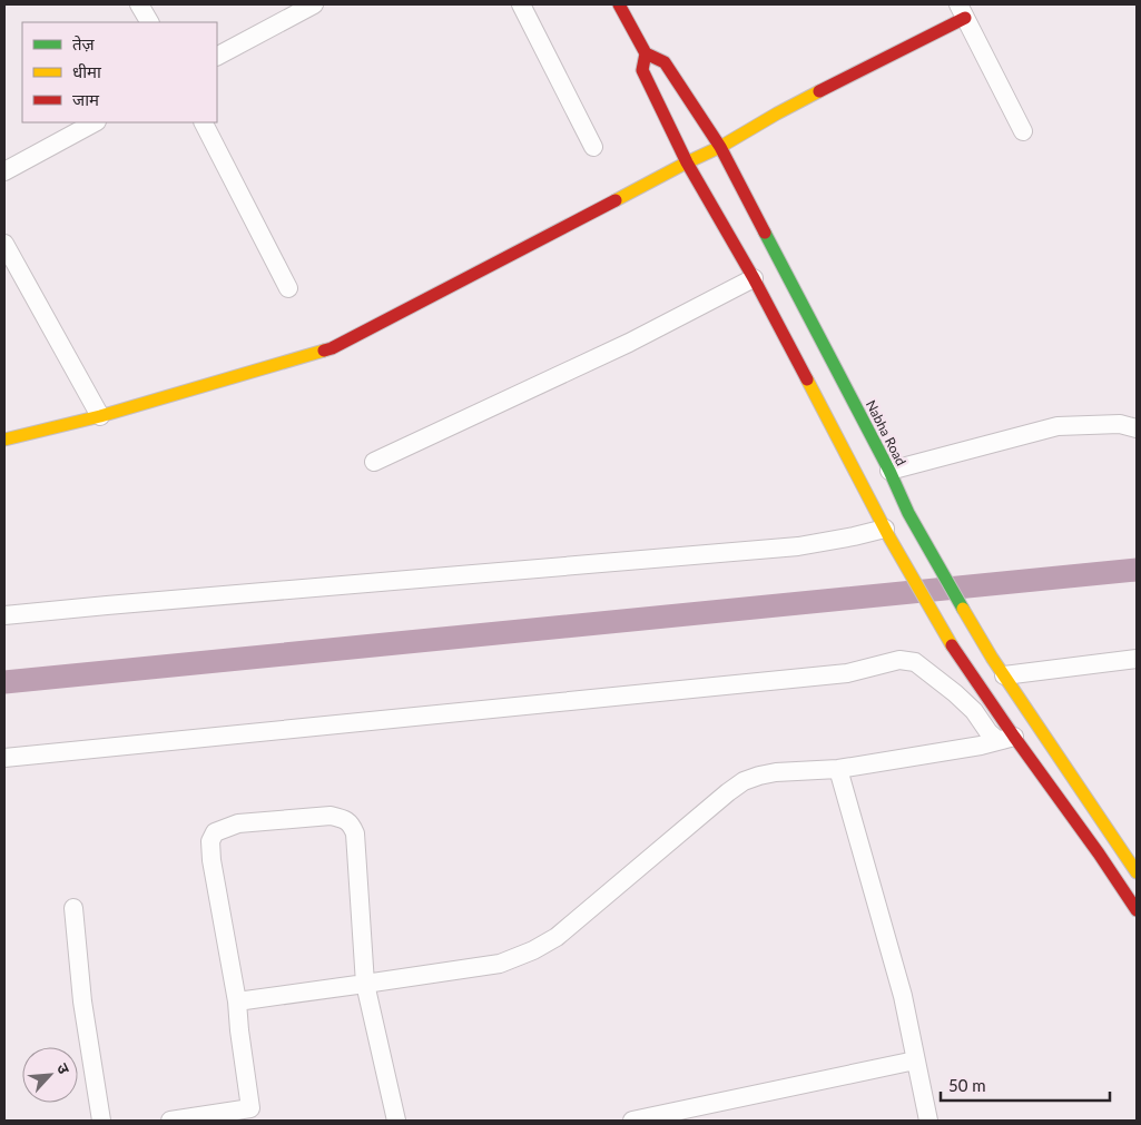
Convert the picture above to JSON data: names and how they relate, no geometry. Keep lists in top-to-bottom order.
{
  "streets": {
    "main road": ["Nabha Road"]
  },
  "legend": ["तेज़", "धीमा", "जाम"],
  "scale_bar": "50 m",
  "north": "top right"
}
